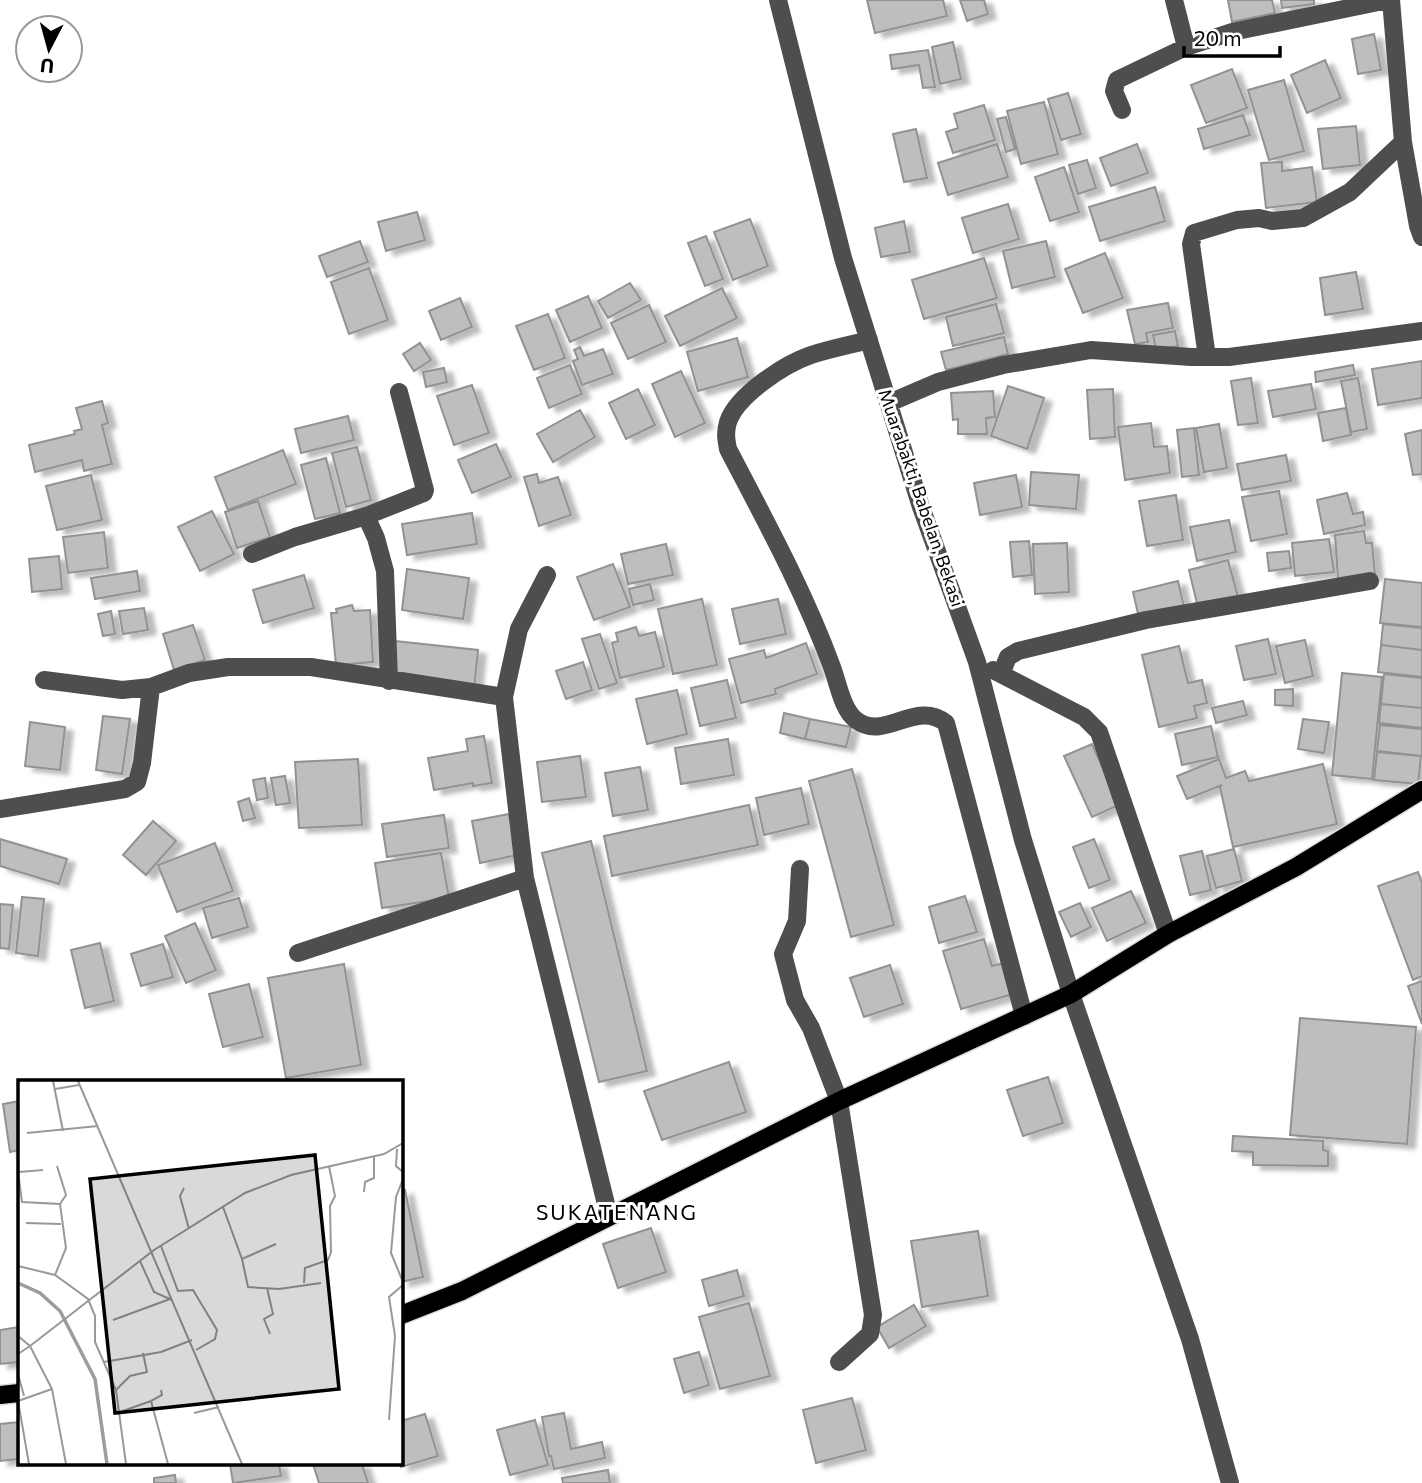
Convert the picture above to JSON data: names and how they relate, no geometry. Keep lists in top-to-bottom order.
{
  "streets": {
    "street": ["Muarabakti, Babelan, Bekasi"]
  },
  "districts": ["SUKATENANG"],
  "scale_bar": "20 m",
  "north": "bottom"
}
